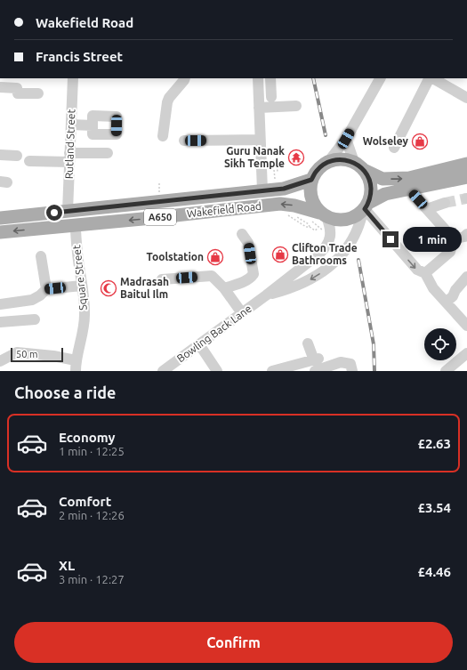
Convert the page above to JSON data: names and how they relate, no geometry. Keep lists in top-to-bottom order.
{
  "streets": {
    "main road": ["Wakefield Road", "A650"],
    "street": ["Rutland Street", "Square Street", "Bowling Back Lane"]
  },
  "crossings": [
    ["Rutland Street", "Wakefield Road"],
    ["Wakefield Road", "A650"],
    ["Wakefield Road", "Square Street"],
    ["Wakefield Road", "Bowling Back Lane"],
    ["A650", "Bowling Back Lane"]
  ],
  "places": {
    "shop": ["Wolseley", "Clifton Trade Bathrooms", "Toolstation"],
    "temple": ["Guru Nanak Sikh Temple"],
    "mosque": ["Madrasah Baitul Ilm"]
  },
  "scale_bar": "50 m",
  "page": {
    "banner": ["Wakefield Road", "Francis Street"],
    "bubble": "1 min",
    "scale": "50 m",
    "heading": "Choose a ride",
    "list": [
      {
        "name": "Economy",
        "note": "1 min · 12:25",
        "value": "£2.63"
      },
      {
        "name": "Comfort",
        "note": "2 min · 12:26",
        "value": "£3.54"
      },
      {
        "name": "XL",
        "note": "3 min · 12:27",
        "value": "£4.46"
      }
    ],
    "buttons": "Confirm"
  }
}
